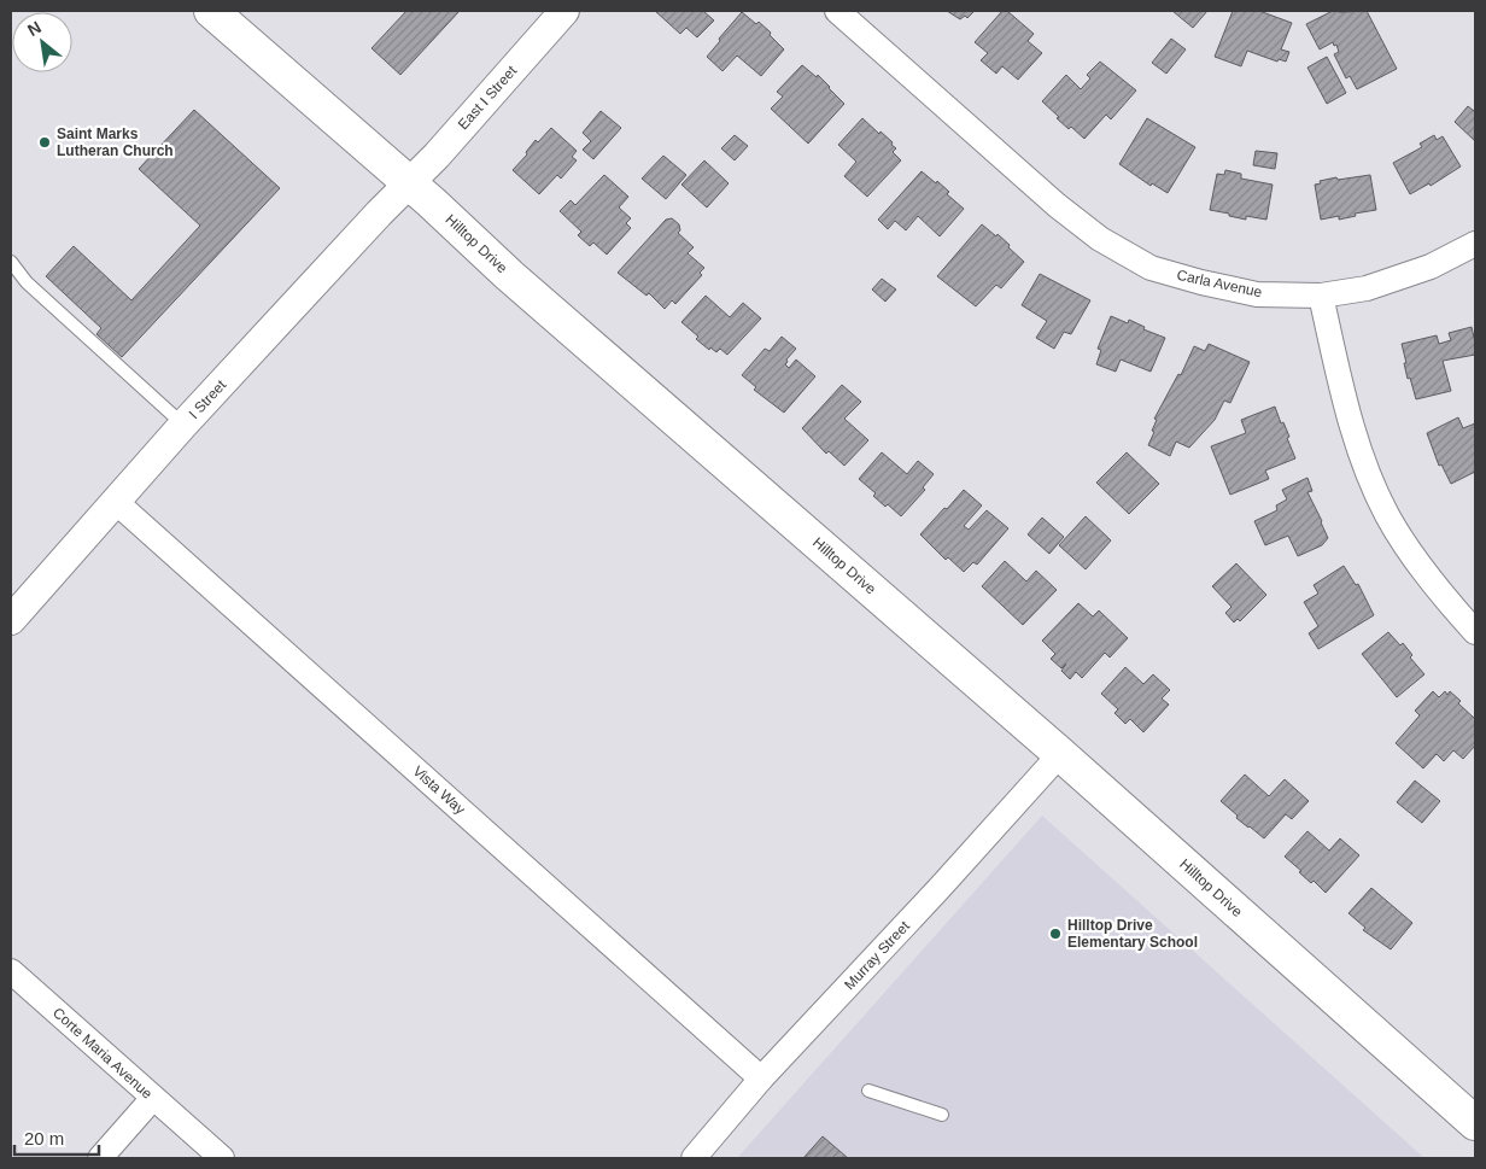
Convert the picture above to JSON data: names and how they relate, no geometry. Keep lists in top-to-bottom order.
{
  "streets": {
    "main road": ["Hilltop Drive"],
    "street": [
      "East I Street",
      "Carla Avenue",
      "I Street",
      "Vista Way",
      "Murray Street",
      "Corte Maria Avenue"
    ]
  },
  "crossings": [
    ["East I Street", "Hilltop Drive"],
    ["East I Street", "I Street"],
    ["Hilltop Drive", "I Street"],
    ["Hilltop Drive", "Murray Street"],
    ["I Street", "Vista Way"],
    ["Vista Way", "Murray Street"]
  ],
  "places": ["Saint Marks Lutheran Church", "Hilltop Drive Elementary School"],
  "scale_bar": "20 m",
  "north": "top left"
}
